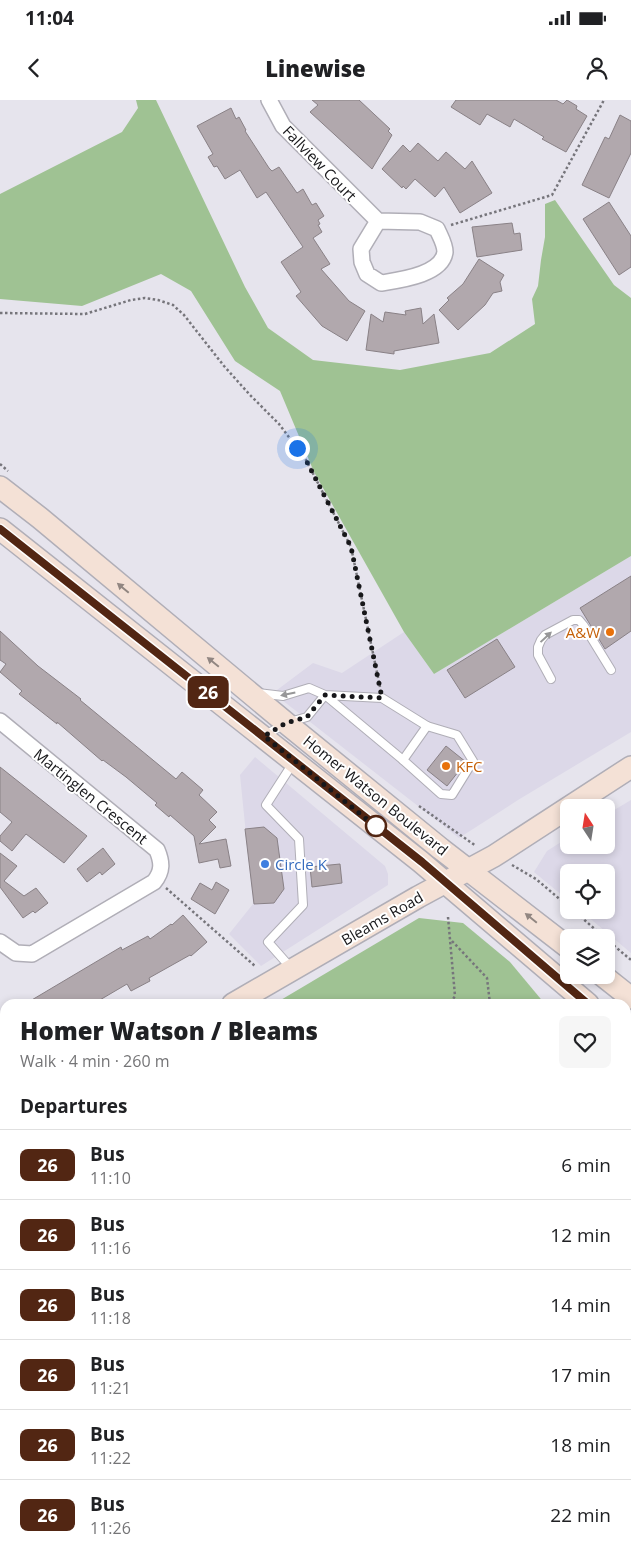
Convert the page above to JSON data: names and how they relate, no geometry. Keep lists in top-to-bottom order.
{
  "streets": {
    "main road": ["Homer Watson Boulevard", "Bleams Road"],
    "street": ["Fallview Court", "Martinglen Crescent"]
  },
  "crossings": [
    ["Homer Watson Boulevard", "Bleams Road"]
  ],
  "places": ["A&W", "KFC", "Circle K"],
  "lines": ["bus line 26"],
  "north": "top",
  "page": {
    "status": "11:04",
    "header": "Linewise",
    "on_map": "26",
    "heading": [
      ["Homer Watson / Bleams", "Walk · 4 min · 260 m"],
      "Departures"
    ],
    "list": [
      {
        "mark": "26",
        "name": "Bus",
        "note": "11:10",
        "value": "6 min"
      },
      {
        "mark": "26",
        "name": "Bus",
        "note": "11:16",
        "value": "12 min"
      },
      {
        "mark": "26",
        "name": "Bus",
        "note": "11:18",
        "value": "14 min"
      },
      {
        "mark": "26",
        "name": "Bus",
        "note": "11:21",
        "value": "17 min"
      },
      {
        "mark": "26",
        "name": "Bus",
        "note": "11:22",
        "value": "18 min"
      },
      {
        "mark": "26",
        "name": "Bus",
        "note": "11:26",
        "value": "22 min"
      }
    ]
  }
}
